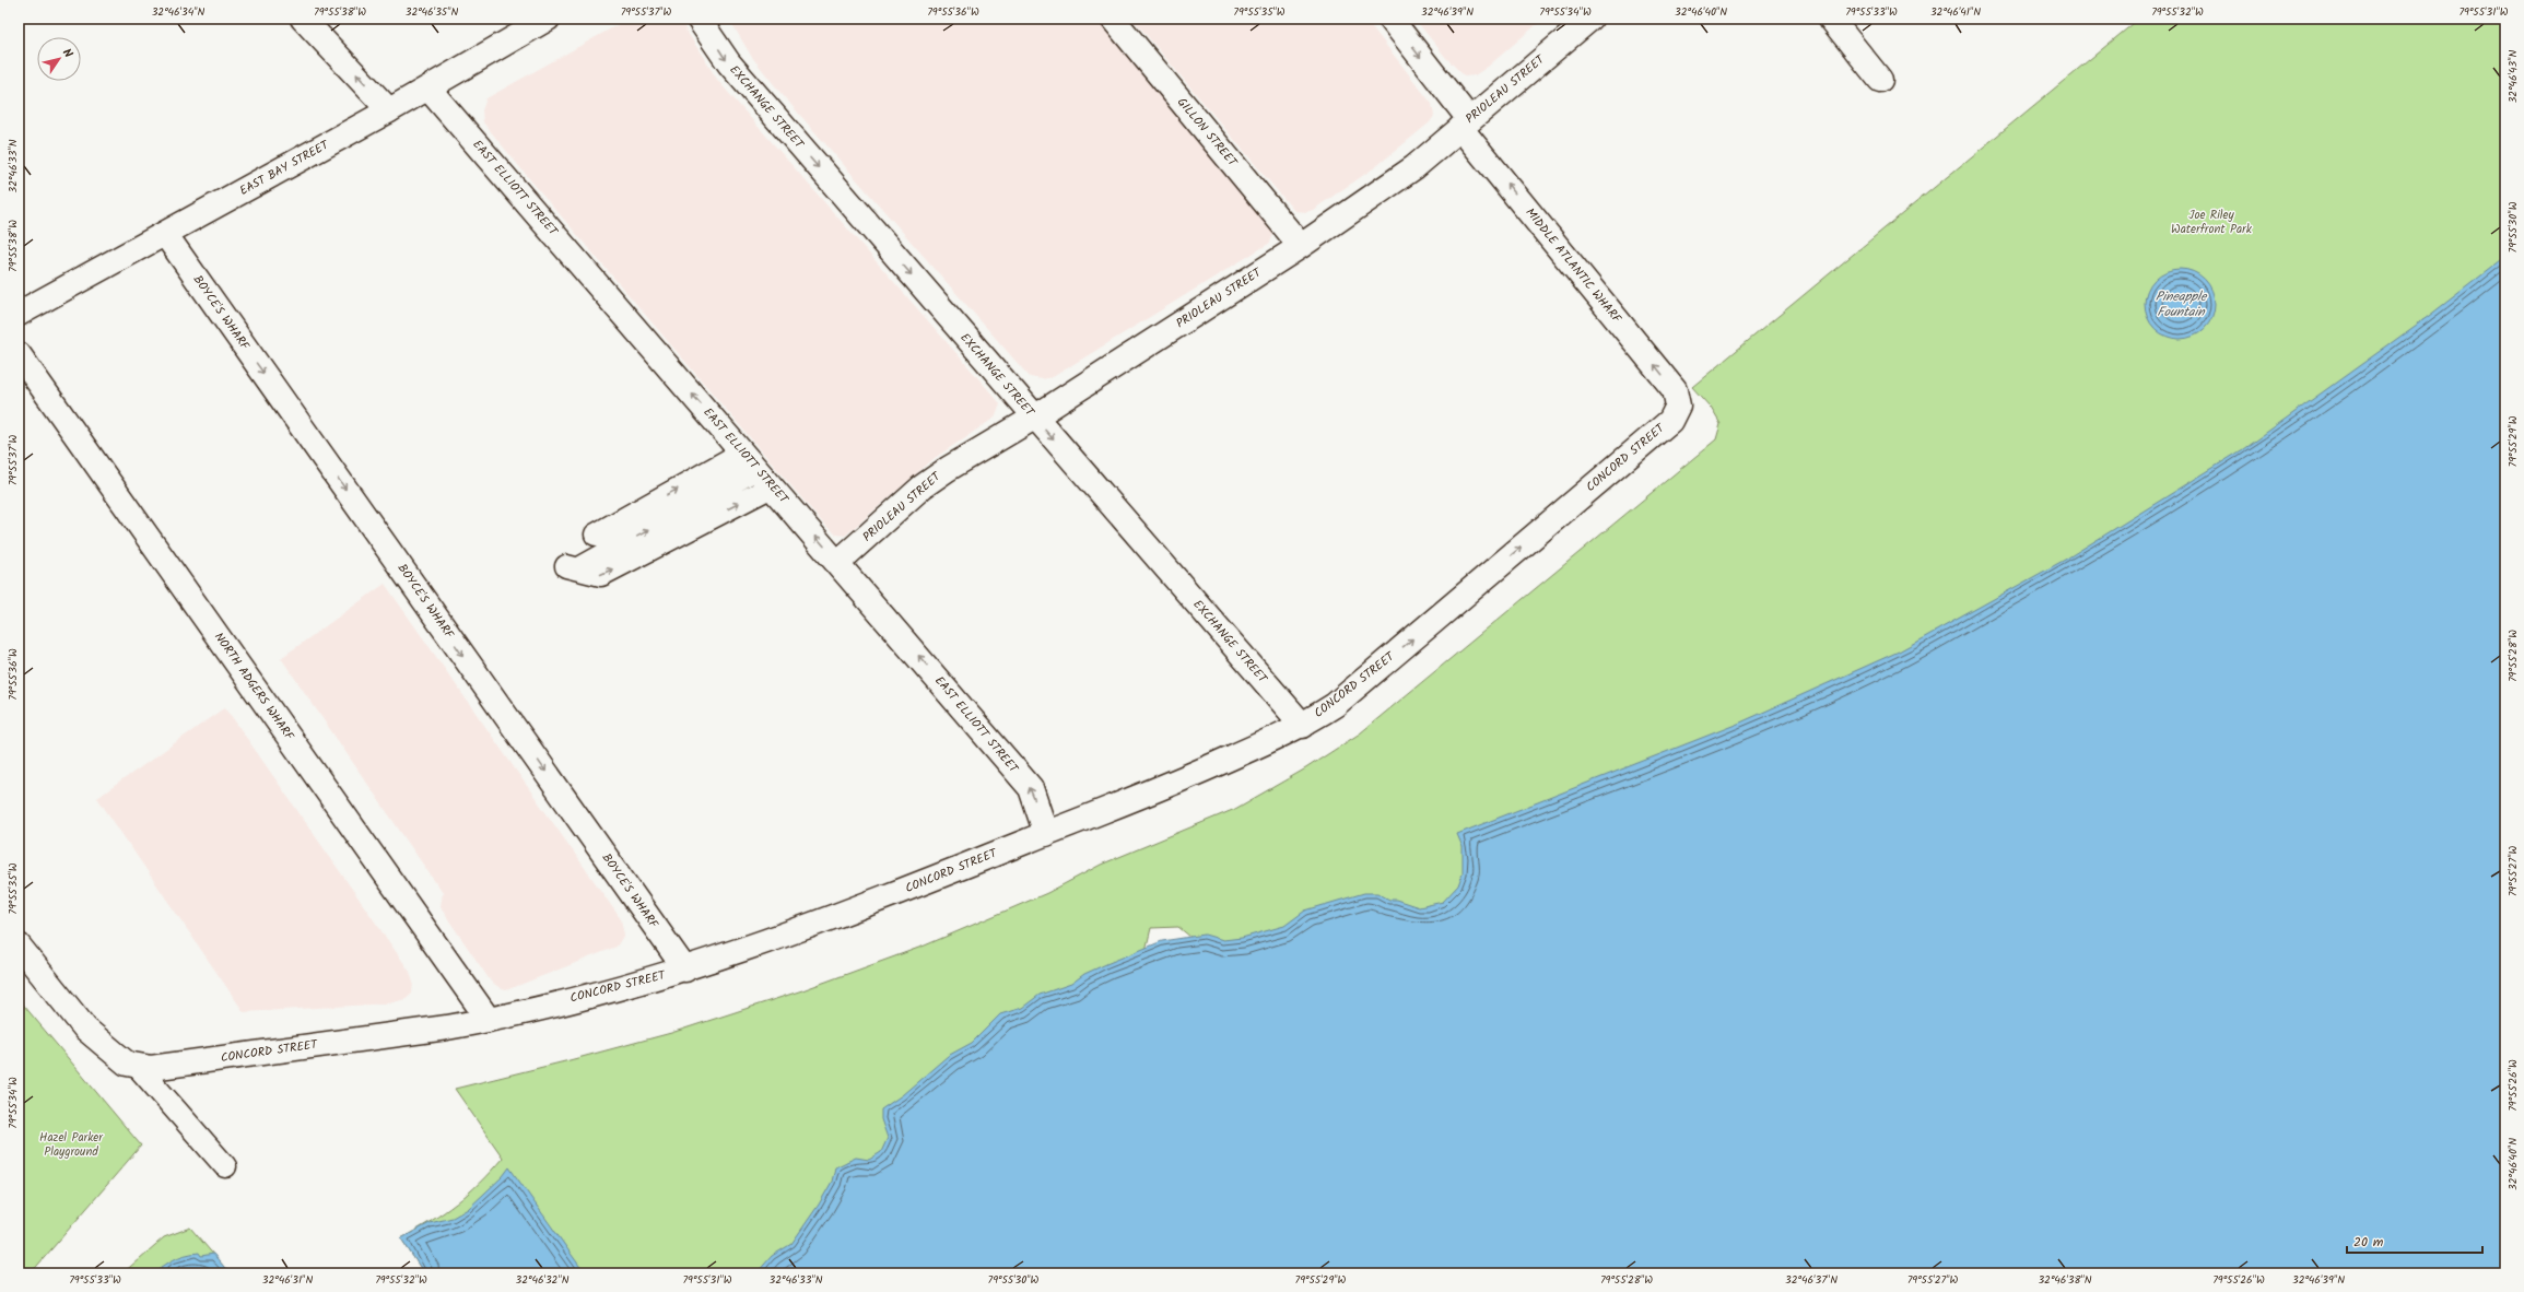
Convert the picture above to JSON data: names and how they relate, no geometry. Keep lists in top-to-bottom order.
{
  "streets": {
    "street": [
      "PRIOLEAU STREET",
      "EXCHANGE STREET",
      "GILLON STREET",
      "EAST BAY STREET",
      "EAST ELLIOTT STREET",
      "MIDDLE ATLANTIC WHARF",
      "BOYCE'S WHARF",
      "CONCORD STREET",
      "NORTH ADGERS WHARF"
    ]
  },
  "crossings": [
    ["PRIOLEAU STREET", "EXCHANGE STREET"],
    ["PRIOLEAU STREET", "GILLON STREET"],
    ["PRIOLEAU STREET", "EAST ELLIOTT STREET"],
    ["PRIOLEAU STREET", "MIDDLE ATLANTIC WHARF"],
    ["EXCHANGE STREET", "CONCORD STREET"],
    ["EAST BAY STREET", "EAST ELLIOTT STREET"],
    ["EAST BAY STREET", "BOYCE'S WHARF"],
    ["EAST ELLIOTT STREET", "CONCORD STREET"],
    ["MIDDLE ATLANTIC WHARF", "CONCORD STREET"],
    ["BOYCE'S WHARF", "CONCORD STREET"],
    ["CONCORD STREET", "NORTH ADGERS WHARF"]
  ],
  "one_way": ["EXCHANGE STREET", "EAST ELLIOTT STREET", "BOYCE'S WHARF"],
  "water": ["Pineapple Fountain"],
  "parks": ["Joe Riley Waterfront Park", "Hazel Parker Playground"],
  "scale_bar": "20 m",
  "north": "top right",
  "coordinates": [
    "32°46'34\"N",
    "79°55'38\"W",
    "32°46'35\"N",
    "79°55'37\"W",
    "79°55'36\"W",
    "79°55'35\"W",
    "32°46'39\"N",
    "79°55'34\"W",
    "32°46'40\"N",
    "79°55'33\"W",
    "32°46'41\"N",
    "79°55'32\"W",
    "79°55'31\"W",
    "32°46'43\"N",
    "32°46'33\"N",
    "79°55'30\"W",
    "79°55'29\"W",
    "79°55'28\"W",
    "79°55'27\"W",
    "79°55'26\"W",
    "32°46'31\"N",
    "32°46'32\"N",
    "32°46'37\"N",
    "32°46'38\"N"
  ]
}
